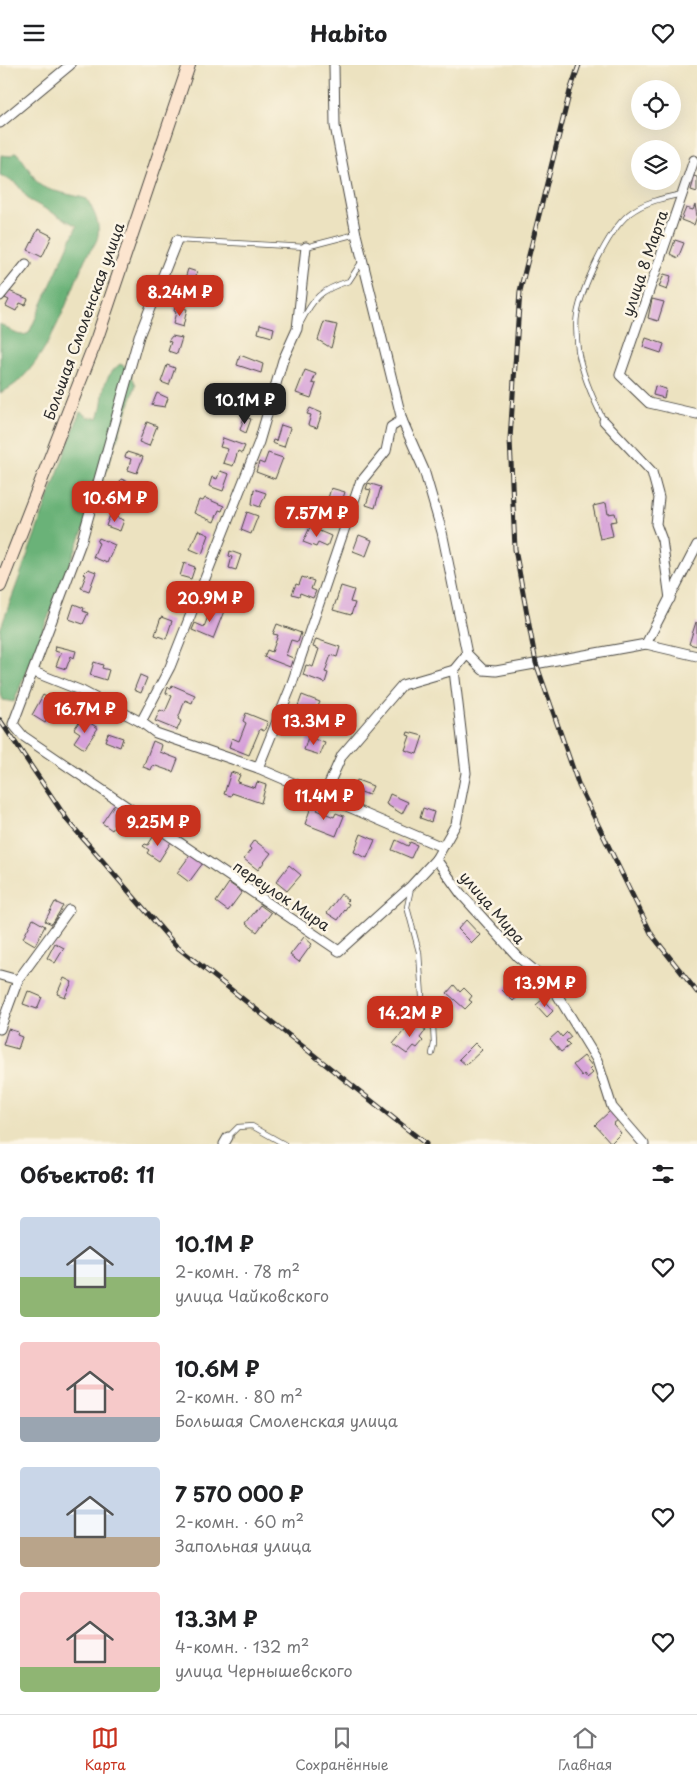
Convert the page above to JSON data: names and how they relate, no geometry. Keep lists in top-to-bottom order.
{
  "streets": {
    "main road": ["Большая Смоленская улица"],
    "street": ["улица 8 Марта", "переулок Мира", "улица Мира"]
  },
  "crossings": [
    ["переулок Мира", "улица Мира"]
  ],
  "page": {
    "header": "Habito",
    "price": [
      "8.24M ₽",
      "10.1M ₽",
      "10.6M ₽",
      "7.57M ₽",
      "20.9M ₽",
      "16.7M ₽",
      "13.3M ₽",
      "11.4M ₽",
      "9.25M ₽",
      "13.9M ₽",
      "14.2M ₽"
    ],
    "heading": "Объектов: 11",
    "list": [
      {
        "name": "10.1M ₽",
        "note": "2-комн. · 78 m² · улица Чайковского"
      },
      {
        "name": "10.6M ₽",
        "note": "2-комн. · 80 m² · Большая Смоленская улица"
      },
      {
        "name": "7 570 000 ₽",
        "note": "2-комн. · 60 m² · Запольная улица"
      },
      {
        "name": "13.3M ₽",
        "note": "4-комн. · 132 m² · улица Чернышевского"
      }
    ],
    "tabs": ["Карта", "Сохранённые", "Главная"]
  }
}
